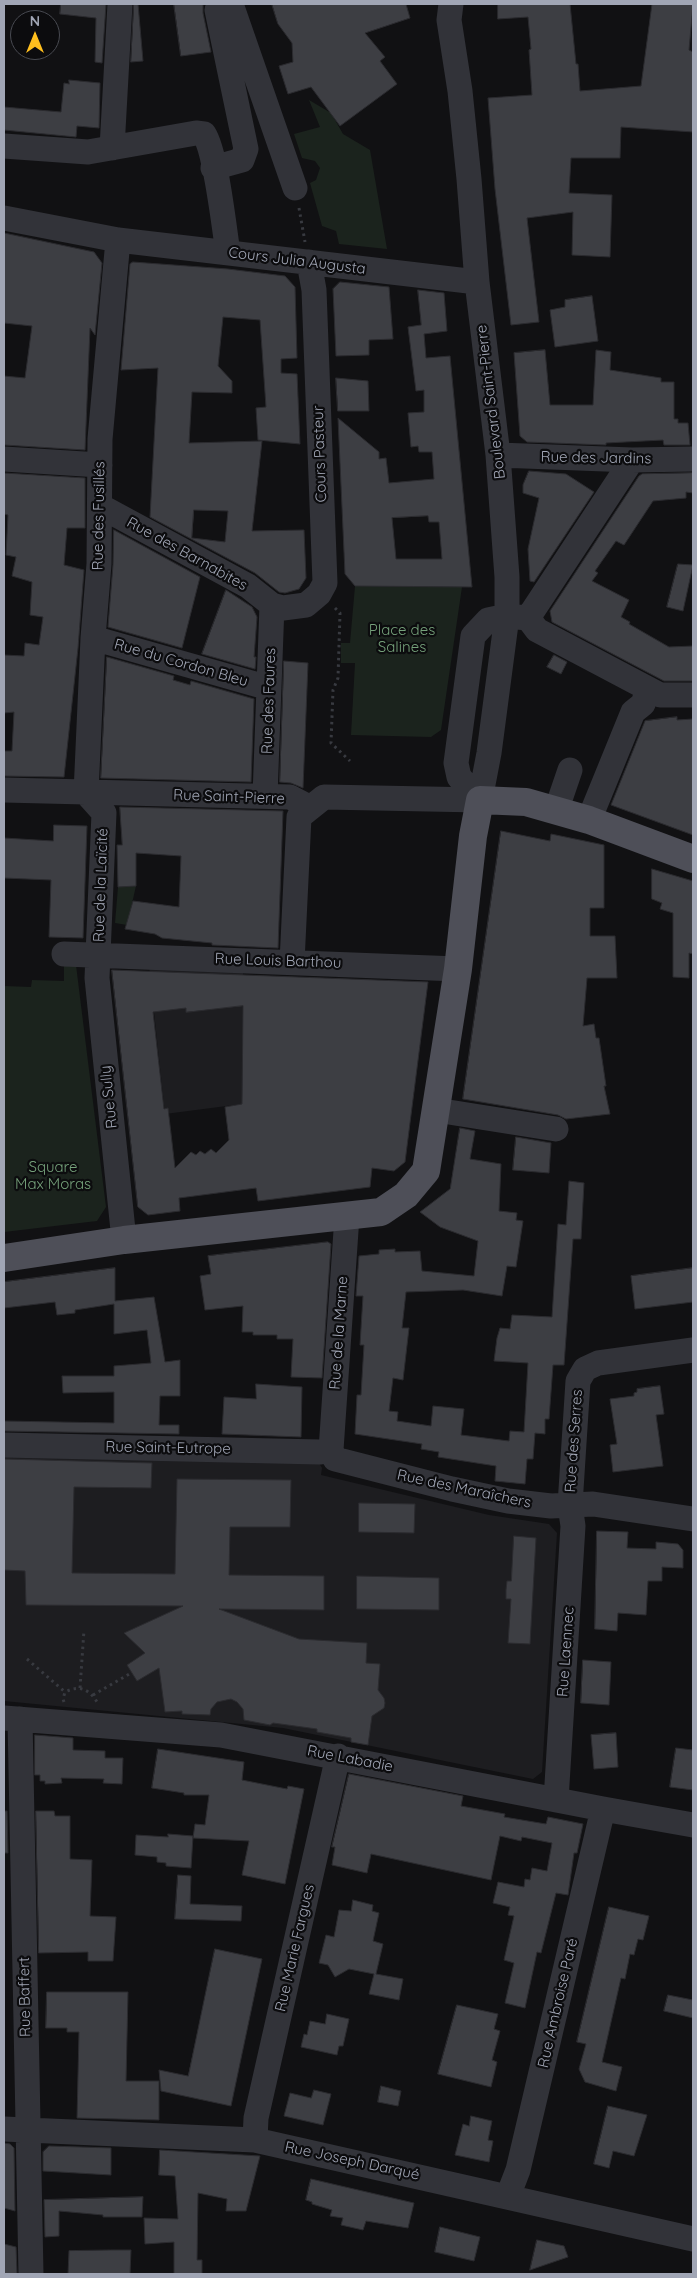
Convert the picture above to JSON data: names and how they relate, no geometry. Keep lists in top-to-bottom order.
{
  "streets": {
    "street": [
      "Cours Julia Augusta",
      "Boulevard Saint-Pierre",
      "Cours Pasteur",
      "Rue des Jardins",
      "Rue des Fusillés",
      "Rue des Barnabites",
      "Rue du Cordon Bleu",
      "Rue des Faures",
      "Rue Saint-Pierre",
      "Rue de la Laïcité",
      "Rue Louis Barthou",
      "Rue Sully",
      "Rue de la Marne",
      "Rue des Serres",
      "Rue Saint-Eutrope",
      "Rue des Maraîchers",
      "Rue Laennec",
      "Rue Labadie",
      "Rue Marie Fargues",
      "Rue Baffert",
      "Rue Ambroise Paré",
      "Rue Joseph Darqué"
    ]
  },
  "crossings": [
    ["Cours Julia Augusta", "Boulevard Saint-Pierre"],
    ["Cours Julia Augusta", "Cours Pasteur"],
    ["Cours Julia Augusta", "Rue des Fusillés"],
    ["Boulevard Saint-Pierre", "Rue des Jardins"],
    ["Rue des Fusillés", "Rue des Barnabites"],
    ["Rue des Fusillés", "Rue du Cordon Bleu"],
    ["Rue des Fusillés", "Rue Saint-Pierre"],
    ["Rue des Fusillés", "Rue de la Laïcité"],
    ["Rue des Barnabites", "Rue des Faures"],
    ["Rue du Cordon Bleu", "Rue des Faures"],
    ["Rue des Faures", "Rue Saint-Pierre"],
    ["Rue Saint-Pierre", "Rue de la Laïcité"],
    ["Rue de la Laïcité", "Rue Louis Barthou"],
    ["Rue de la Laïcité", "Rue Sully"],
    ["Rue Louis Barthou", "Rue Sully"],
    ["Rue de la Marne", "Rue Saint-Eutrope"],
    ["Rue de la Marne", "Rue des Maraîchers"],
    ["Rue des Serres", "Rue des Maraîchers"],
    ["Rue des Serres", "Rue Laennec"],
    ["Rue Saint-Eutrope", "Rue des Maraîchers"],
    ["Rue des Maraîchers", "Rue Laennec"],
    ["Rue Laennec", "Rue Labadie"],
    ["Rue Labadie", "Rue Marie Fargues"],
    ["Rue Labadie", "Rue Baffert"],
    ["Rue Labadie", "Rue Ambroise Paré"],
    ["Rue Marie Fargues", "Rue Joseph Darqué"],
    ["Rue Baffert", "Rue Joseph Darqué"],
    ["Rue Ambroise Paré", "Rue Joseph Darqué"]
  ],
  "parks": ["Place des Salines", "Square Max Moras"],
  "north": "top"
}
